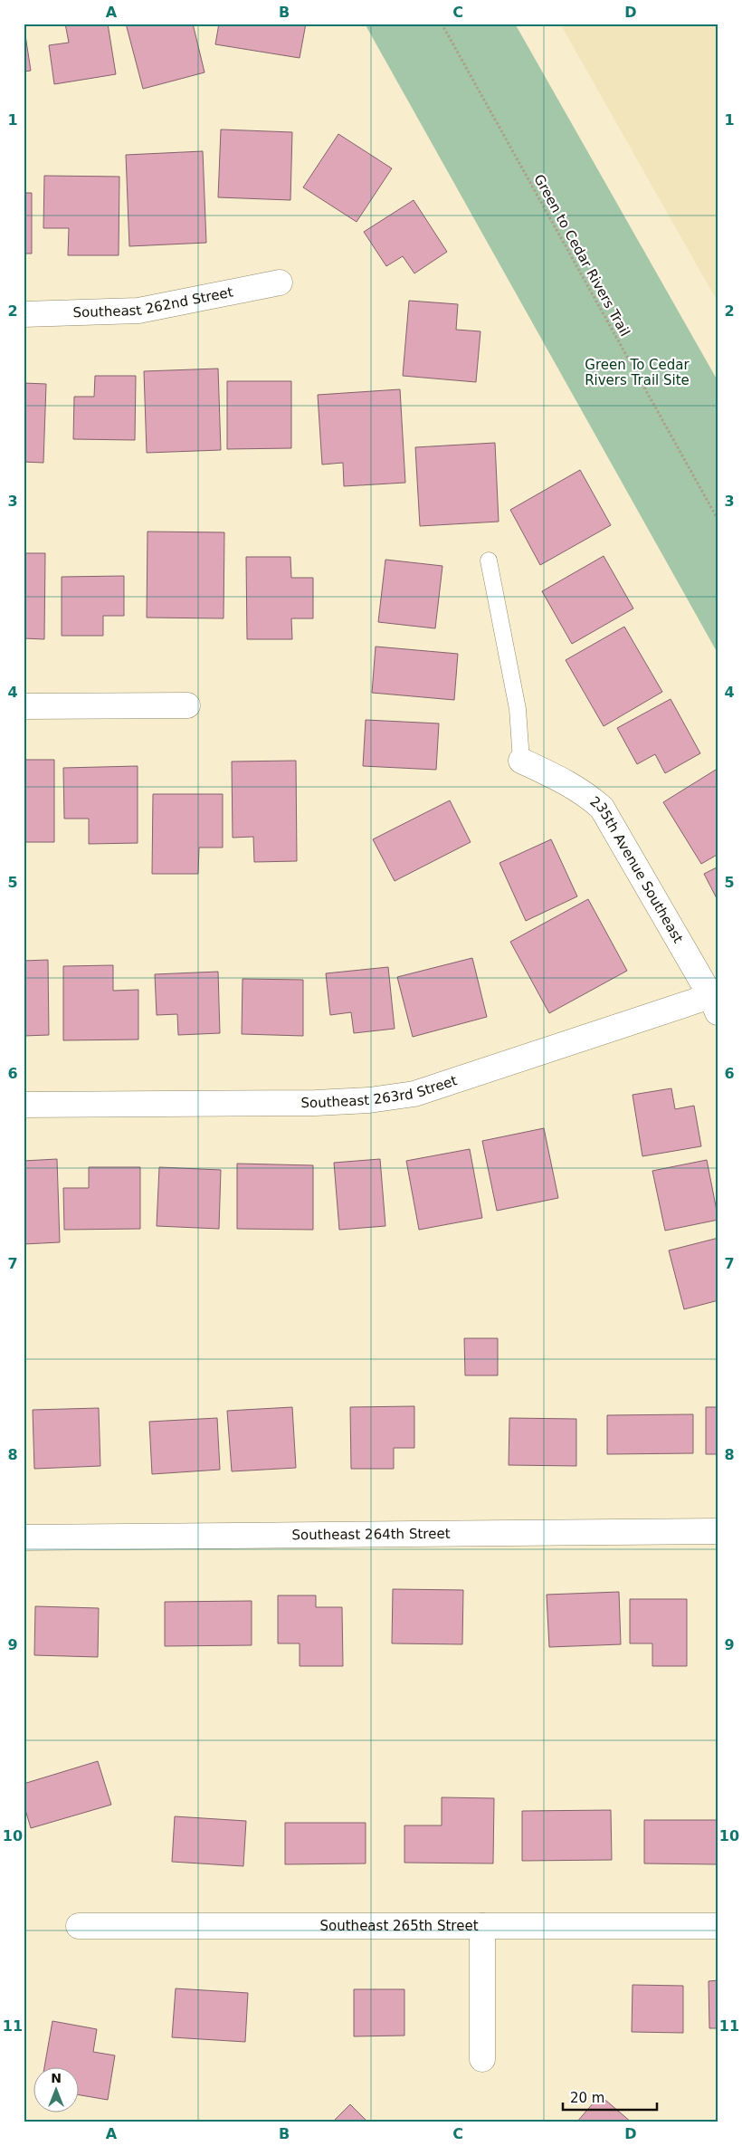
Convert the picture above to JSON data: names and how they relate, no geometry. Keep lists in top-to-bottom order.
{
  "streets": {
    "street": [
      "Southeast 262nd Street",
      "235th Avenue Southeast",
      "Southeast 263rd Street",
      "Southeast 264th Street",
      "Southeast 265th Street"
    ],
    "path": ["Green to Cedar Rivers Trail"]
  },
  "crossings": [
    ["235th Avenue Southeast", "Southeast 263rd Street"]
  ],
  "parks": ["Green To Cedar Rivers Trail Site"],
  "scale_bar": "20 m",
  "north": "top",
  "grid": {
    "columns": [
      "A",
      "B",
      "C",
      "D"
    ],
    "rows": [
      "1",
      "2",
      "3",
      "4",
      "5",
      "6",
      "7",
      "8",
      "9",
      "10",
      "11"
    ]
  }
}
